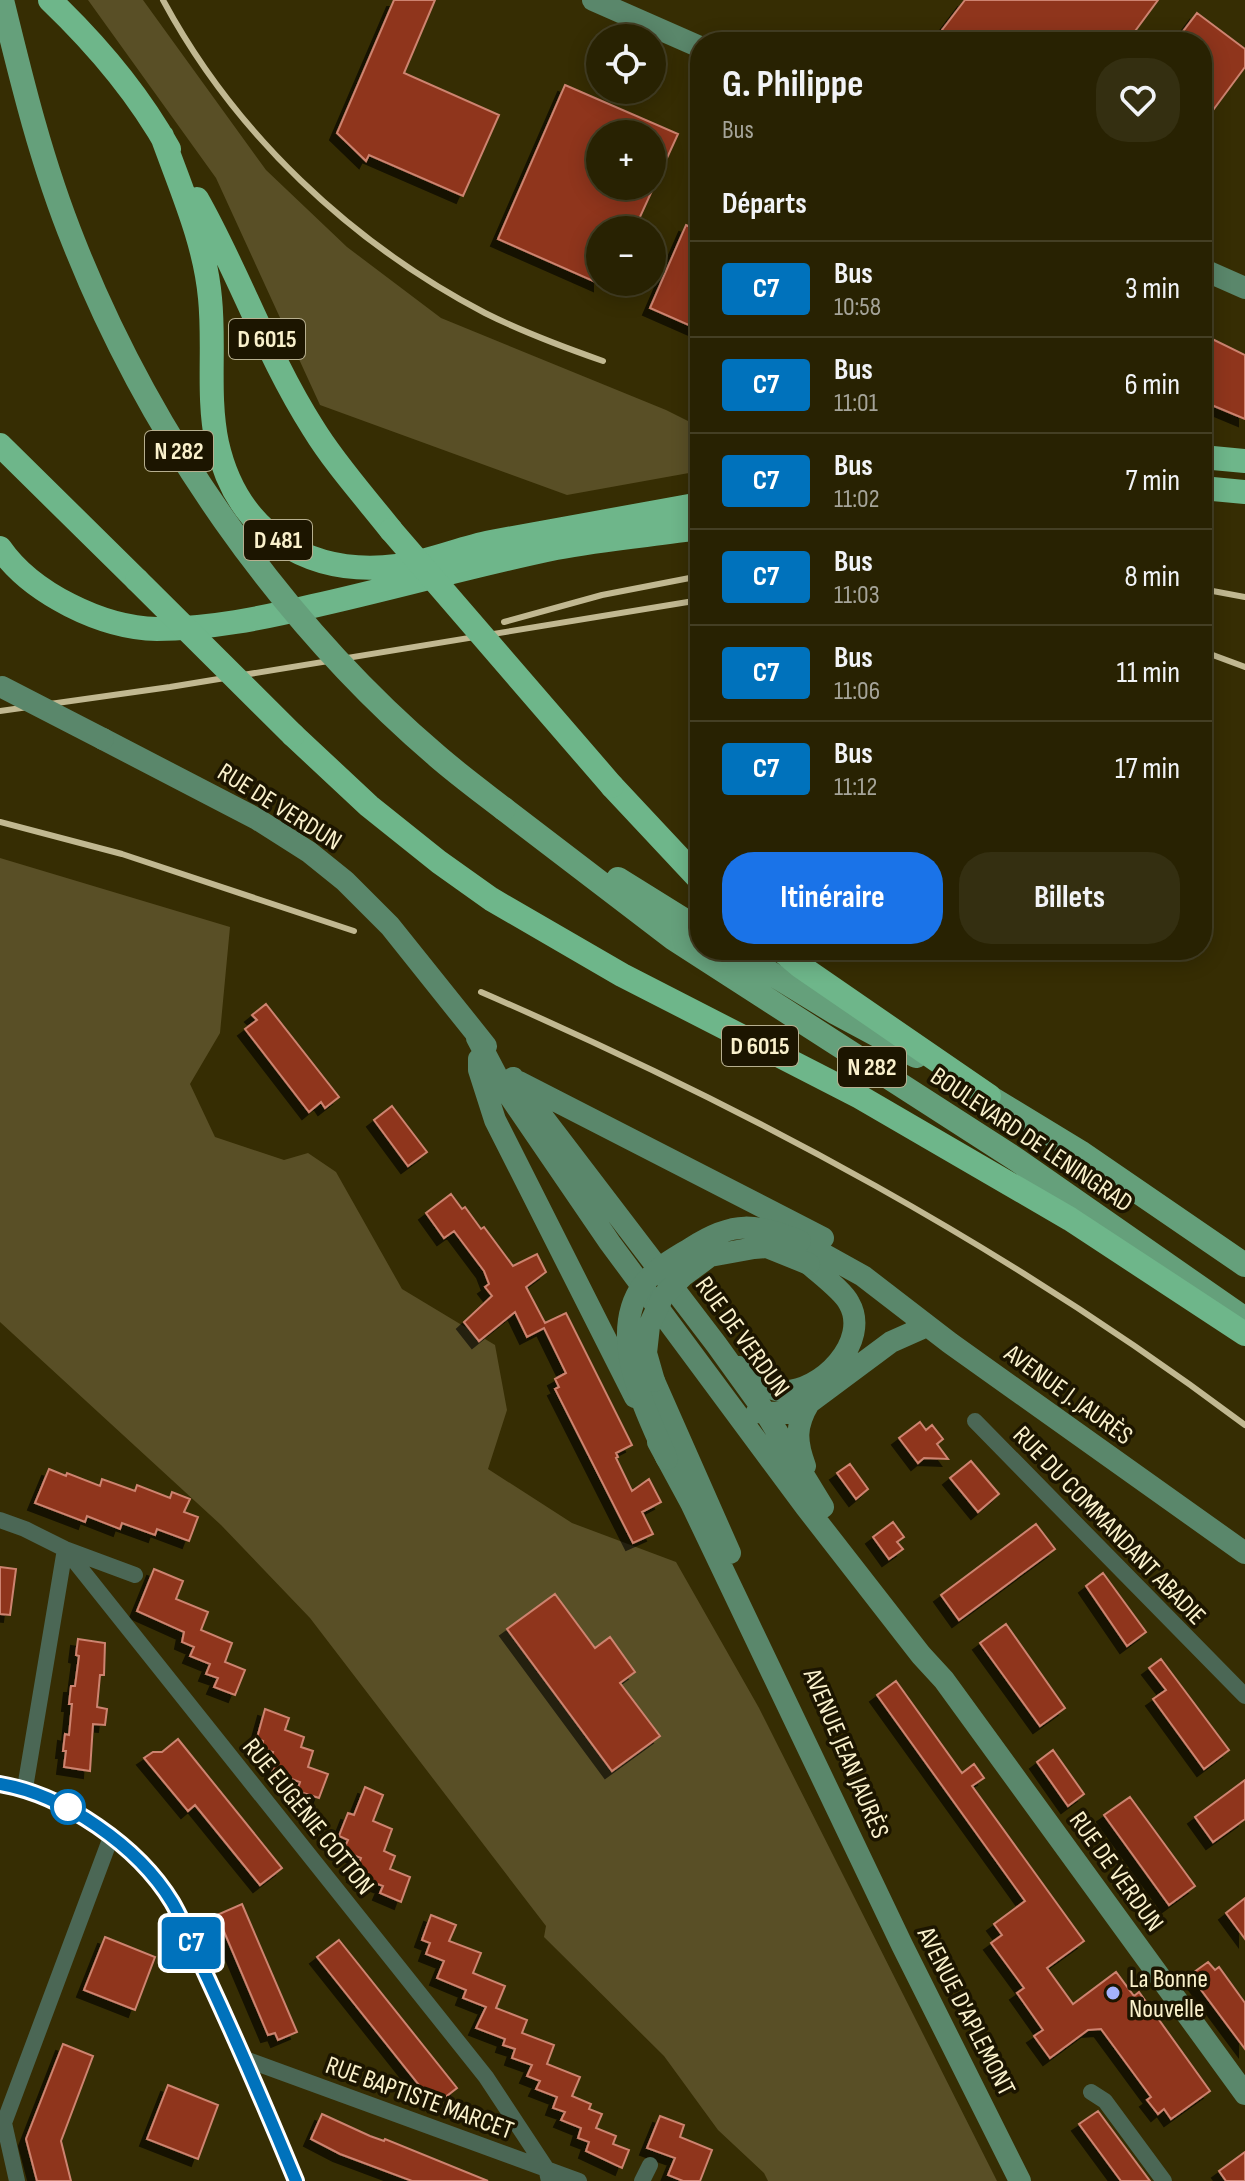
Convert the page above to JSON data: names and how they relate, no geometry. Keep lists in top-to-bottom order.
{
  "streets": {
    "highway": ["D 6015", "D 481"],
    "main road": [
      "N 282",
      "RUE DE VERDUN",
      "BOULEVARD DE LENINGRAD",
      "AVENUE J. JAURÈS",
      "AVENUE JEAN JAURÈS",
      "AVENUE D'APLEMONT"
    ],
    "street": ["RUE DU COMMANDANT ABADIE", "RUE EUGÉNIE COTTON", "RUE BAPTISTE MARCET"]
  },
  "crossings": [
    ["D 6015", "D 481"],
    ["N 282", "BOULEVARD DE LENINGRAD"],
    ["AVENUE JEAN JAURÈS", "AVENUE D'APLEMONT"],
    ["RUE EUGÉNIE COTTON", "RUE BAPTISTE MARCET"]
  ],
  "places": ["La Bonne Nouvelle"],
  "lines": ["bus line C7"],
  "page": {
    "on_map": "C7",
    "map_buttons": ["+", "−"],
    "heading": [
      ["G. Philippe", "Bus"],
      "Départs"
    ],
    "list": [
      {
        "mark": "C7",
        "name": "Bus",
        "note": "10:58",
        "value": "3 min"
      },
      {
        "mark": "C7",
        "name": "Bus",
        "note": "11:01",
        "value": "6 min"
      },
      {
        "mark": "C7",
        "name": "Bus",
        "note": "11:02",
        "value": "7 min"
      },
      {
        "mark": "C7",
        "name": "Bus",
        "note": "11:03",
        "value": "8 min"
      },
      {
        "mark": "C7",
        "name": "Bus",
        "note": "11:06",
        "value": "11 min"
      },
      {
        "mark": "C7",
        "name": "Bus",
        "note": "11:12",
        "value": "17 min"
      }
    ],
    "buttons": ["Itinéraire", "Billets"]
  }
}
